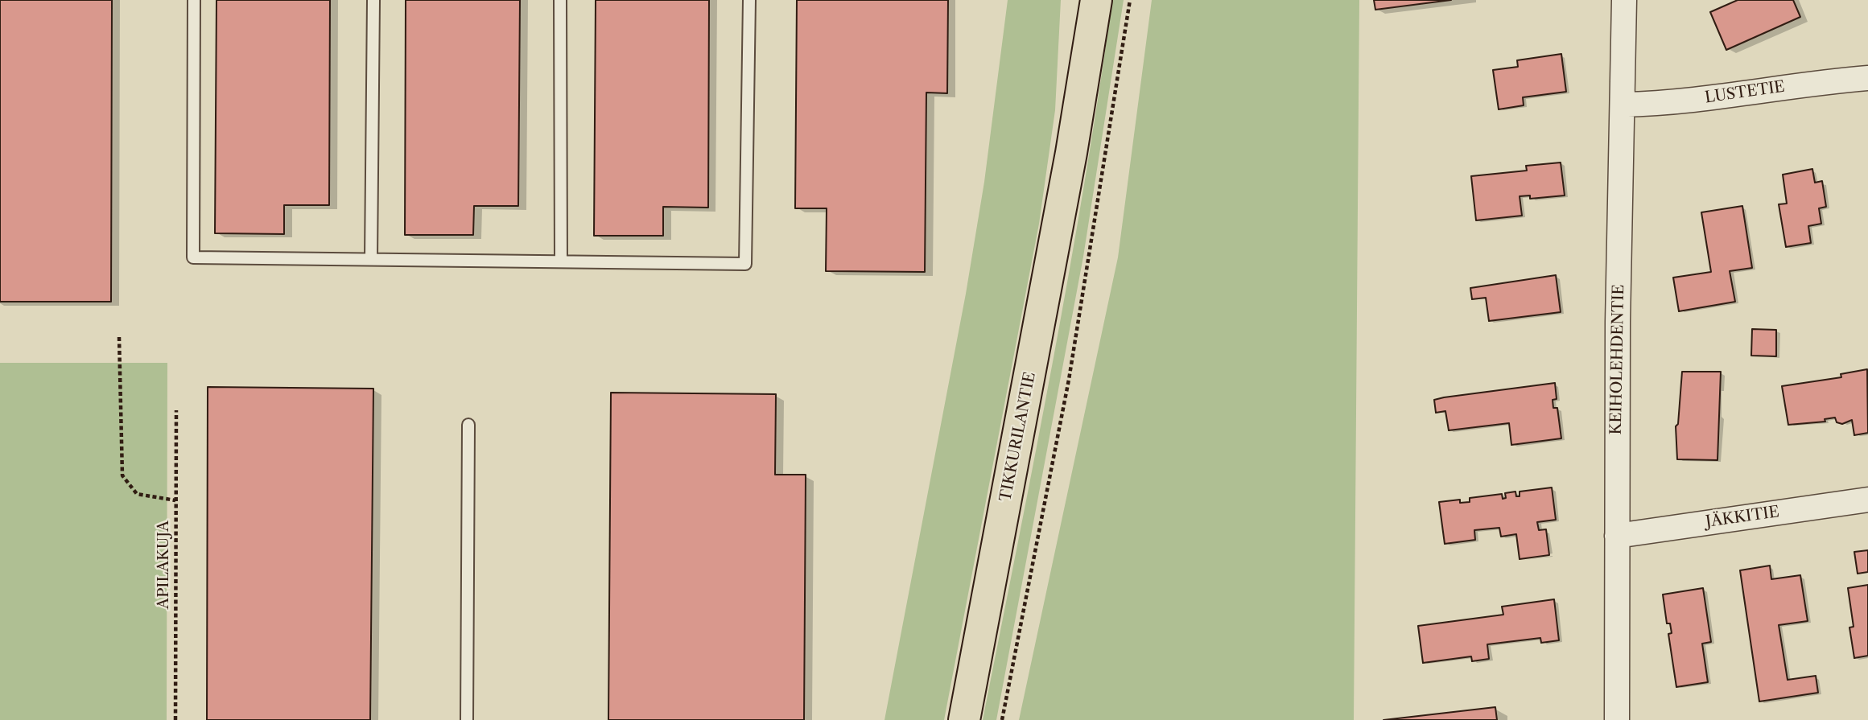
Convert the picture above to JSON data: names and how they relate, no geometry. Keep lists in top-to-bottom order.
{
  "streets": {
    "main road": ["TIKKURILANTIE"],
    "street": ["LUSTETIE", "KEIHOLEHDENTIE", "JÄKKITIE"],
    "path": ["APILAKUJA"]
  },
  "crossings": [
    ["LUSTETIE", "KEIHOLEHDENTIE"],
    ["KEIHOLEHDENTIE", "JÄKKITIE"]
  ]
}
